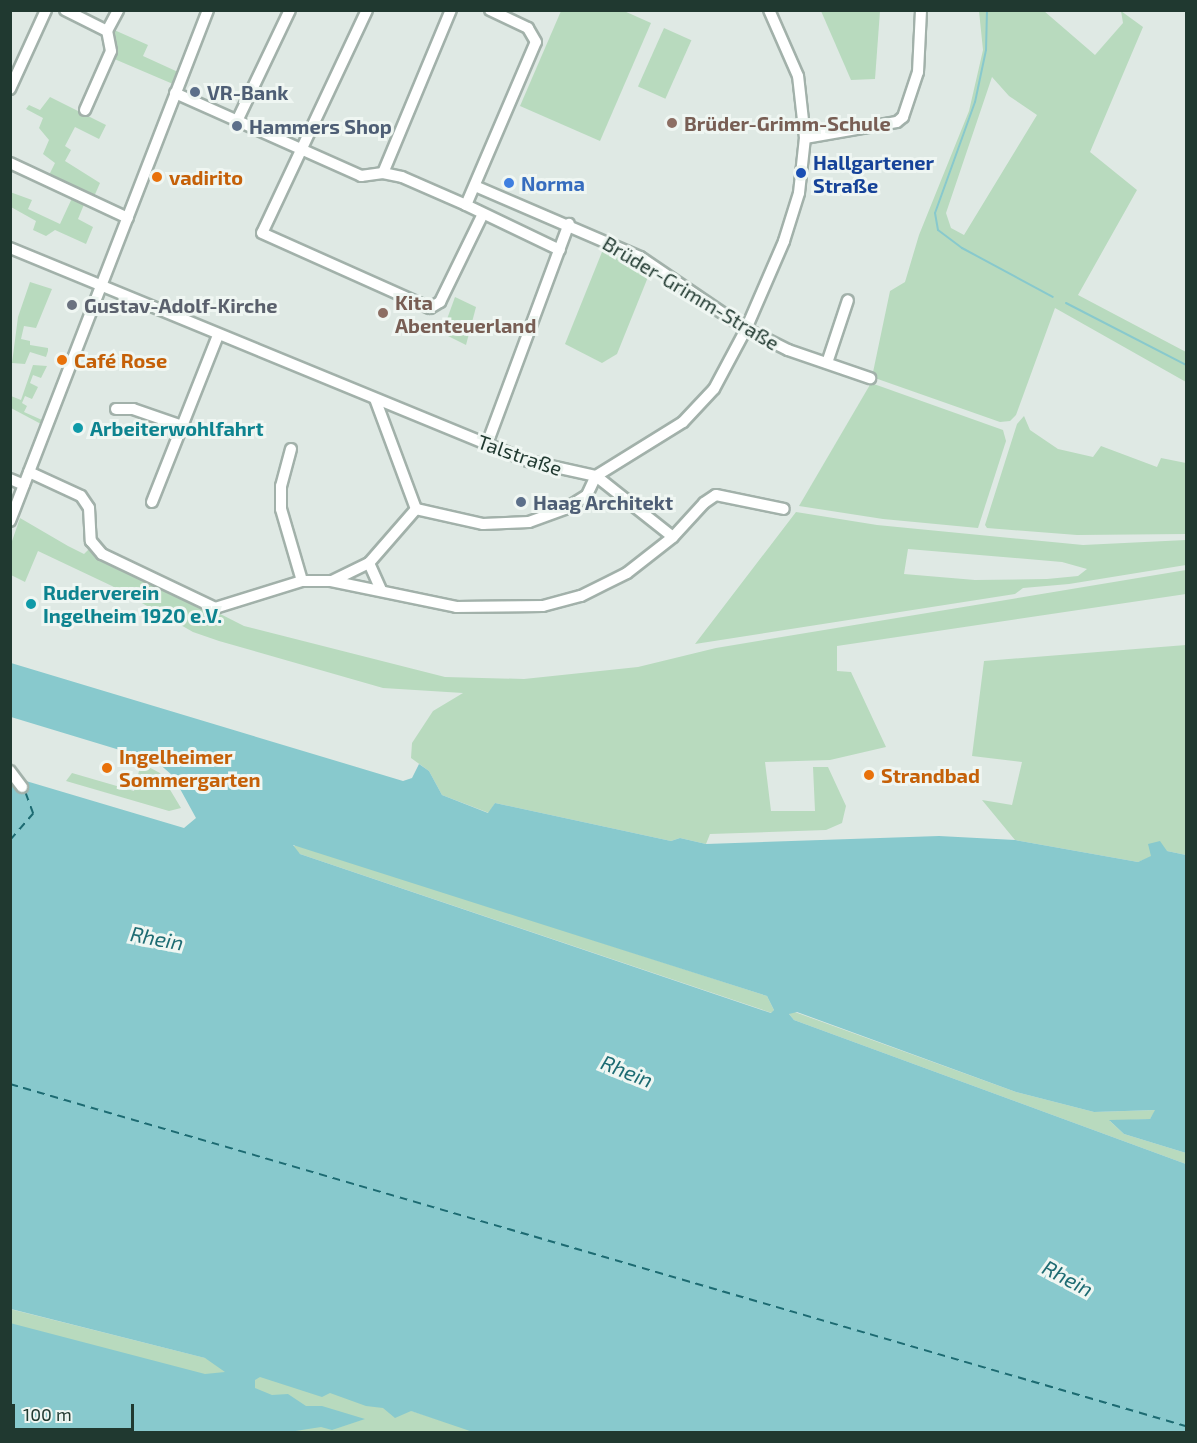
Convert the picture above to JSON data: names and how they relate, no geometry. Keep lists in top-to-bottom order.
{
  "streets": {
    "street": ["Brüder-Grimm-Straße", "Talstraße"]
  },
  "water": ["Rhein"],
  "places": [
    "VR-Bank",
    "Brüder-Grimm-Schule",
    "Hammers Shop",
    "Hallgartener Straße",
    "vadirito",
    "Norma",
    "Gustav-Adolf-Kirche",
    "Kita Abenteuerland",
    "Café Rose",
    "Arbeiterwohlfahrt",
    "Haag Architekt",
    "Ruderverein Ingelheim 1920 e.V.",
    "Ingelheimer Sommergarten",
    "Strandbad"
  ],
  "scale_bar": "100 m"
}
